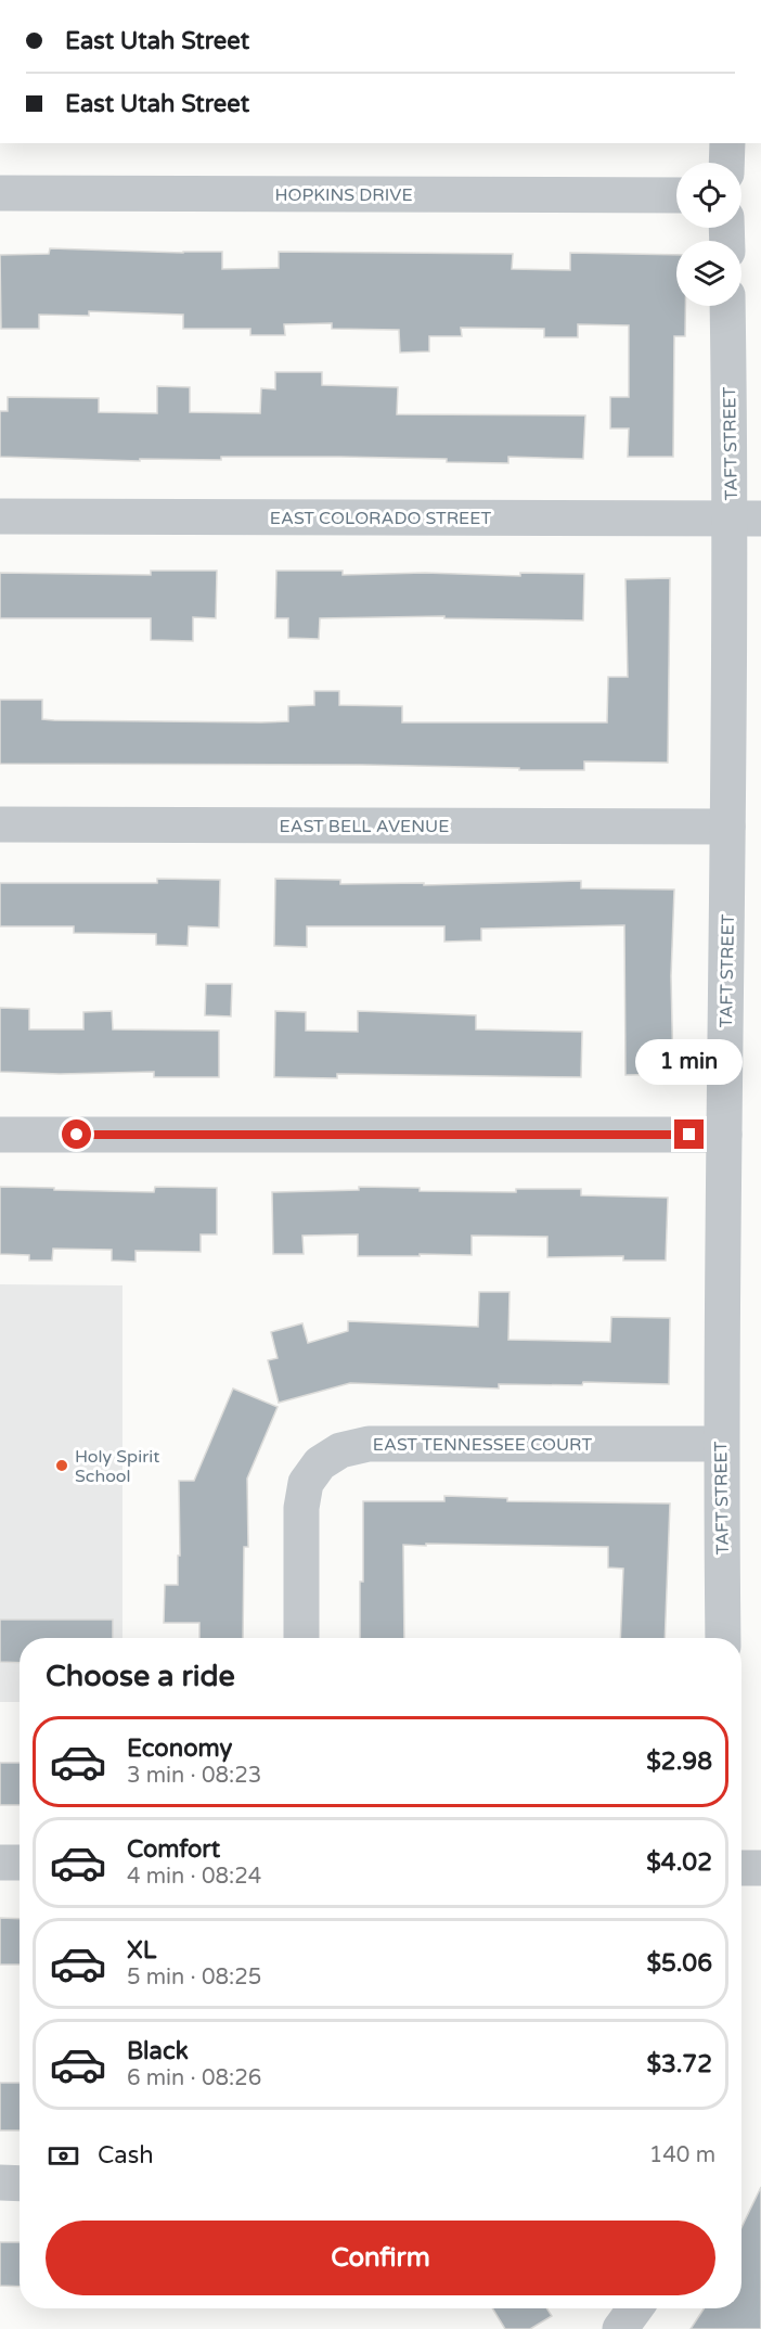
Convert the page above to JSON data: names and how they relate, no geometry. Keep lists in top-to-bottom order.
{
  "streets": {
    "street": [
      "HOPKINS DRIVE",
      "TAFT STREET",
      "EAST COLORADO STREET",
      "EAST BELL AVENUE",
      "EAST TENNESSEE COURT"
    ]
  },
  "crossings": [
    ["TAFT STREET", "EAST COLORADO STREET"],
    ["TAFT STREET", "EAST BELL AVENUE"],
    ["TAFT STREET", "EAST TENNESSEE COURT"]
  ],
  "places": ["Holy Spirit School"],
  "page": {
    "banner": ["East Utah Street", "East Utah Street"],
    "bubble": "1 min",
    "heading": "Choose a ride",
    "list": [
      {
        "name": "Economy",
        "note": "3 min · 08:23",
        "value": "$2.98"
      },
      {
        "name": "Comfort",
        "note": "4 min · 08:24",
        "value": "$4.02"
      },
      {
        "name": "XL",
        "note": "5 min · 08:25",
        "value": "$5.06"
      },
      {
        "name": "Black",
        "note": "6 min · 08:26",
        "value": "$3.72"
      }
    ],
    "pay": ["Cash", "140 m"],
    "buttons": "Confirm"
  }
}
